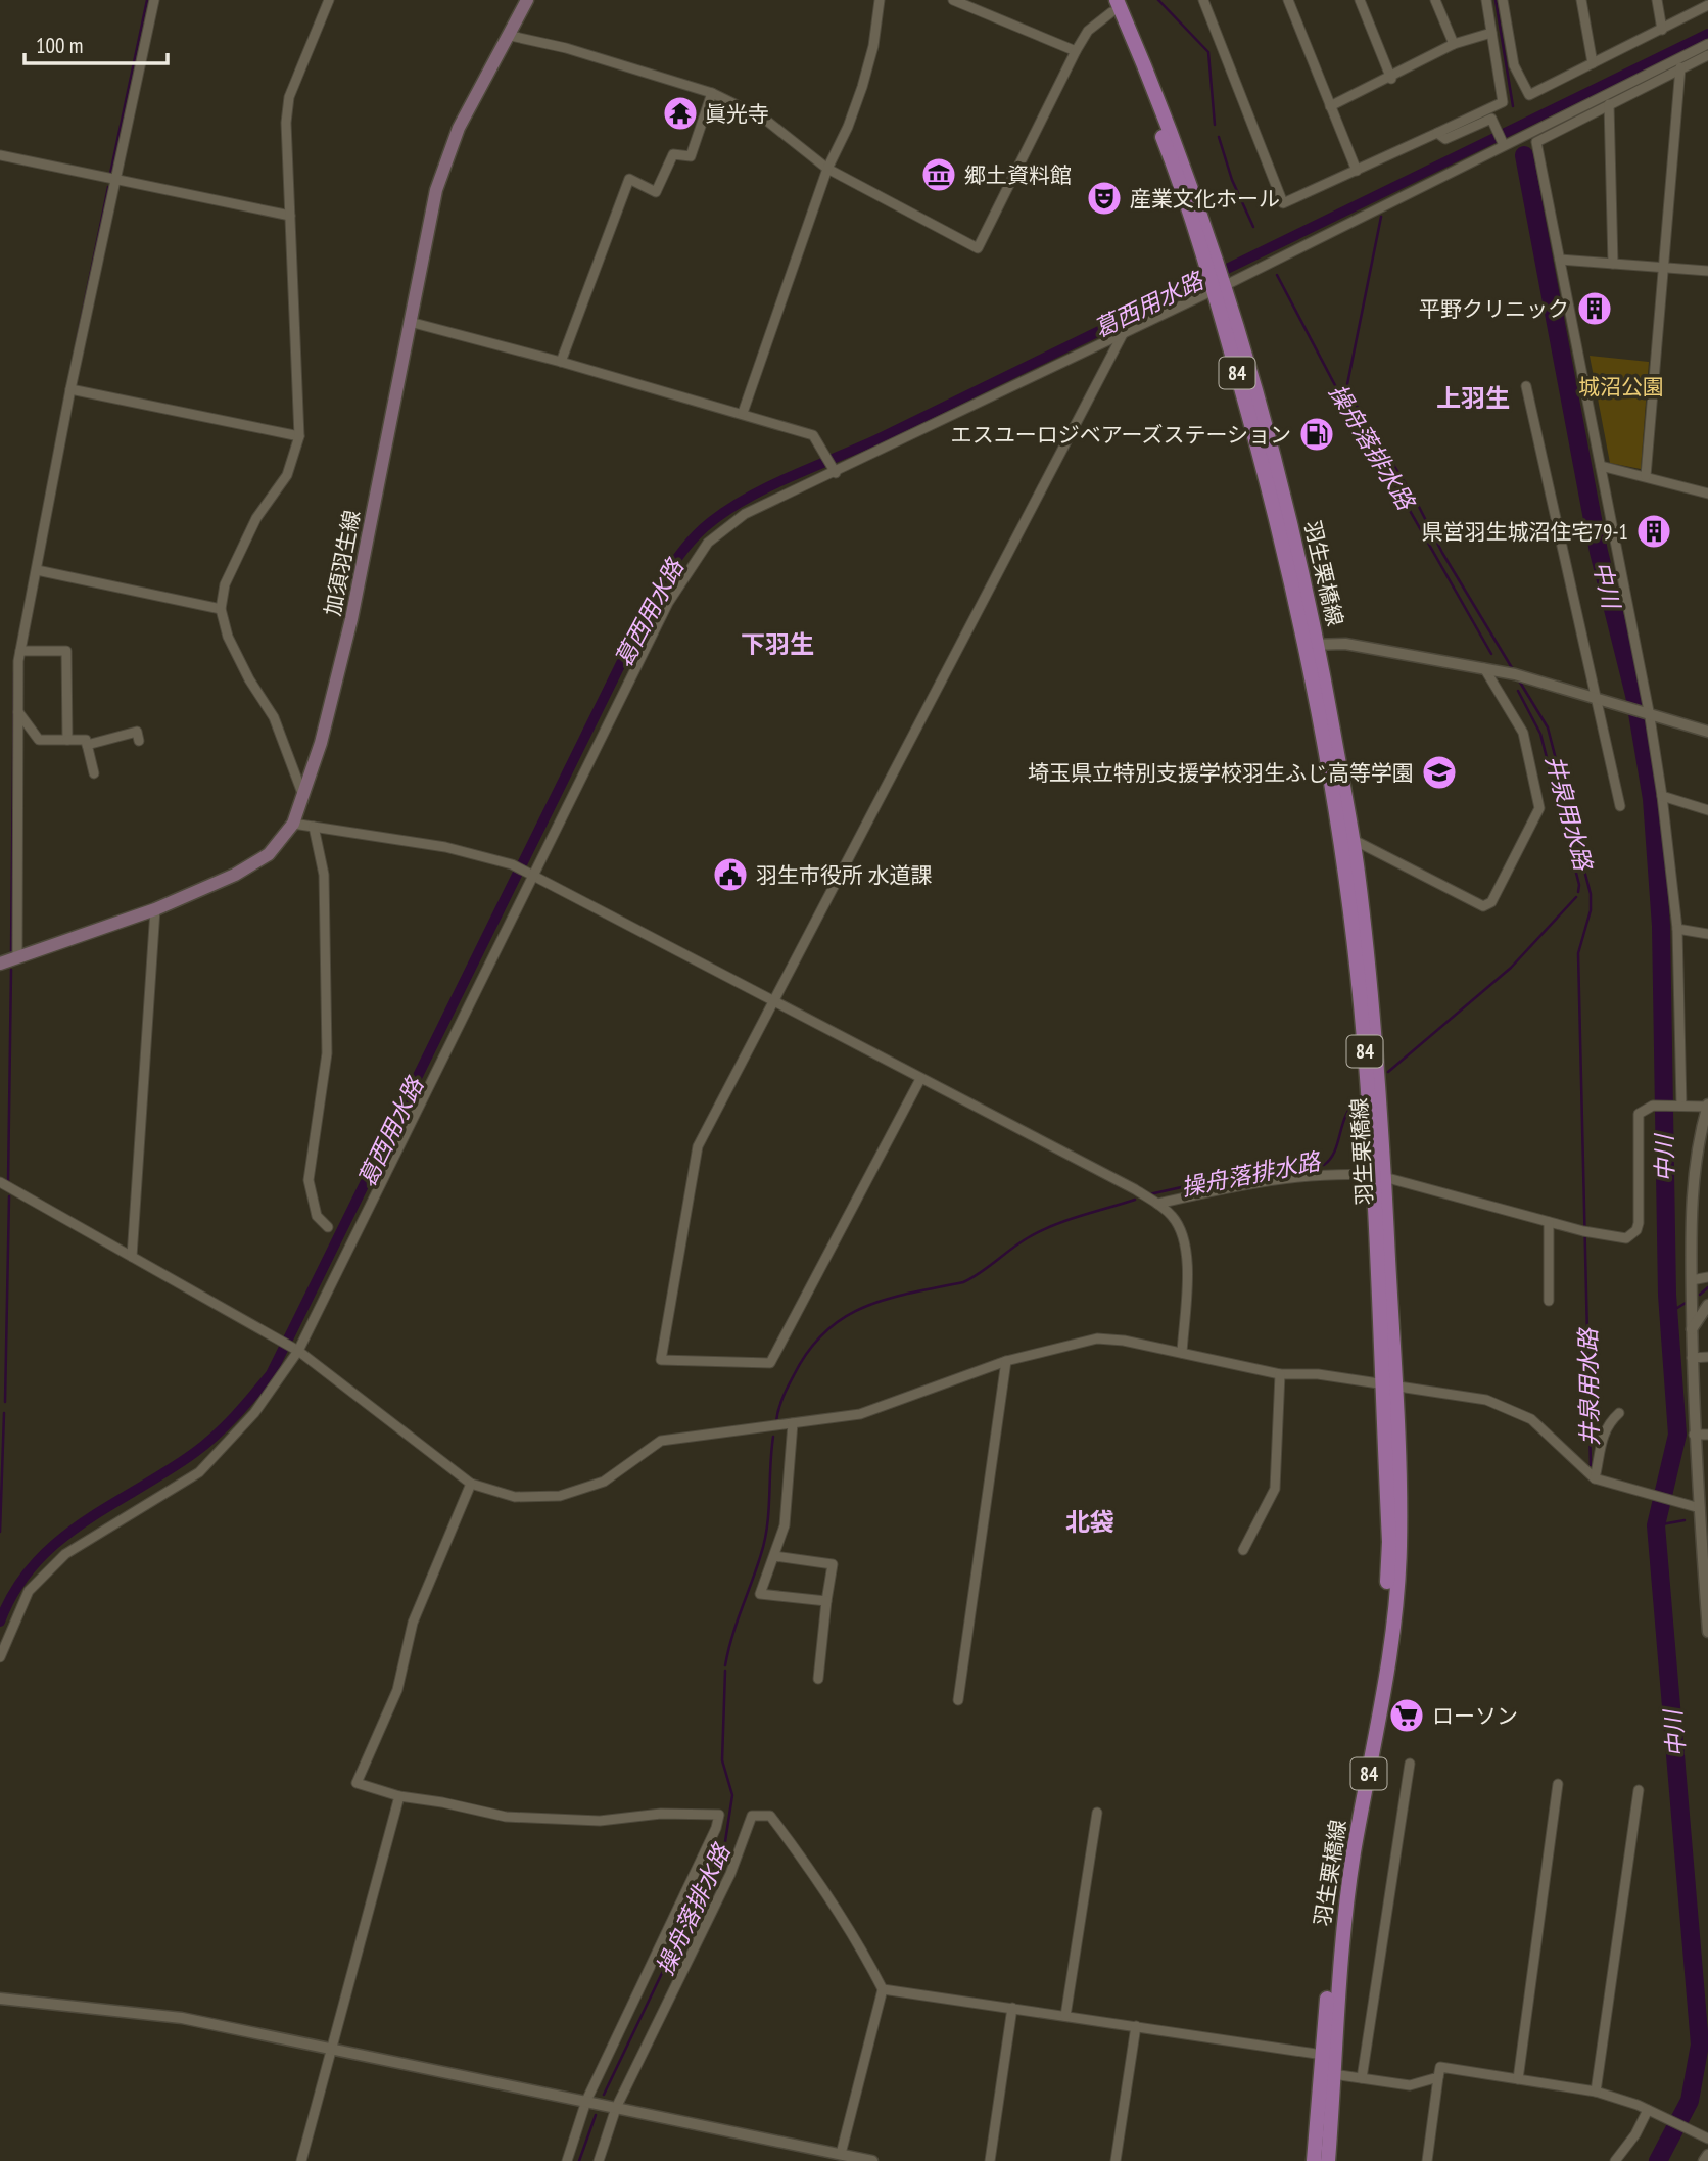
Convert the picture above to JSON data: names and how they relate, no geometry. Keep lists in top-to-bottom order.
{
  "streets": {
    "main road": ["84", "加須羽生線", "羽生栗橋線"]
  },
  "districts": ["上羽生", "下羽生", "北袋"],
  "water": [
    "葛西用水路",
    "操舟落排水路",
    "中川",
    "井泉用水路"
  ],
  "parks": ["城沼公園"],
  "places": {
    "temple": ["眞光寺"],
    "museum": ["郷土資料館"],
    "theatre": ["産業文化ホール"],
    "building": ["平野クリニック", "県営羽生城沼住宅79-1"],
    "fuel station": ["エスユーロジベアーズステーション"],
    "school or university": ["埼玉県立特別支援学校羽生ふじ高等学園"],
    "public building": ["羽生市役所 水道課"],
    "supermarket": ["ローソン"]
  },
  "scale_bar": "100 m"
}
